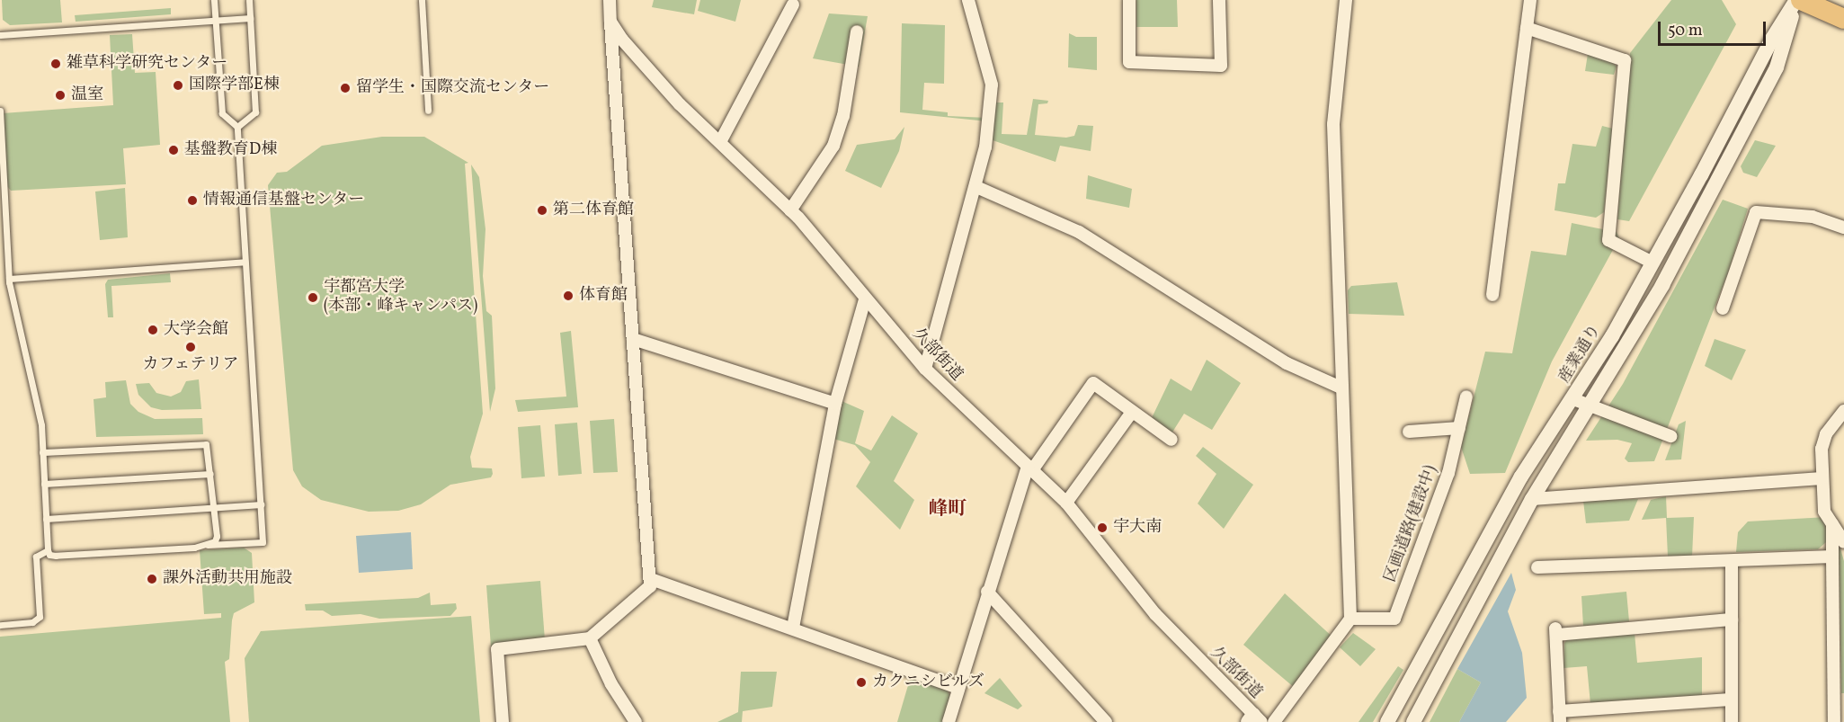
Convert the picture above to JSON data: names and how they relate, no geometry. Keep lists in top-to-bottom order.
{
  "streets": {
    "street": ["産業通り", "久部街道", "区画道路(建設中)"]
  },
  "districts": ["峰町"],
  "places": [
    "雑草科学研究センター",
    "国際学部E棟",
    "留学生・国際交流センター",
    "温室",
    "基盤教育D棟",
    "情報通信基盤センター",
    "第二体育館",
    "体育館",
    "宇都宮大学 (本部・峰キャンパス)",
    "大学会館",
    "カフェテリア",
    "宇大南",
    "課外活動共用施設",
    "カクニシビルズ"
  ],
  "scale_bar": "50 m"
}
